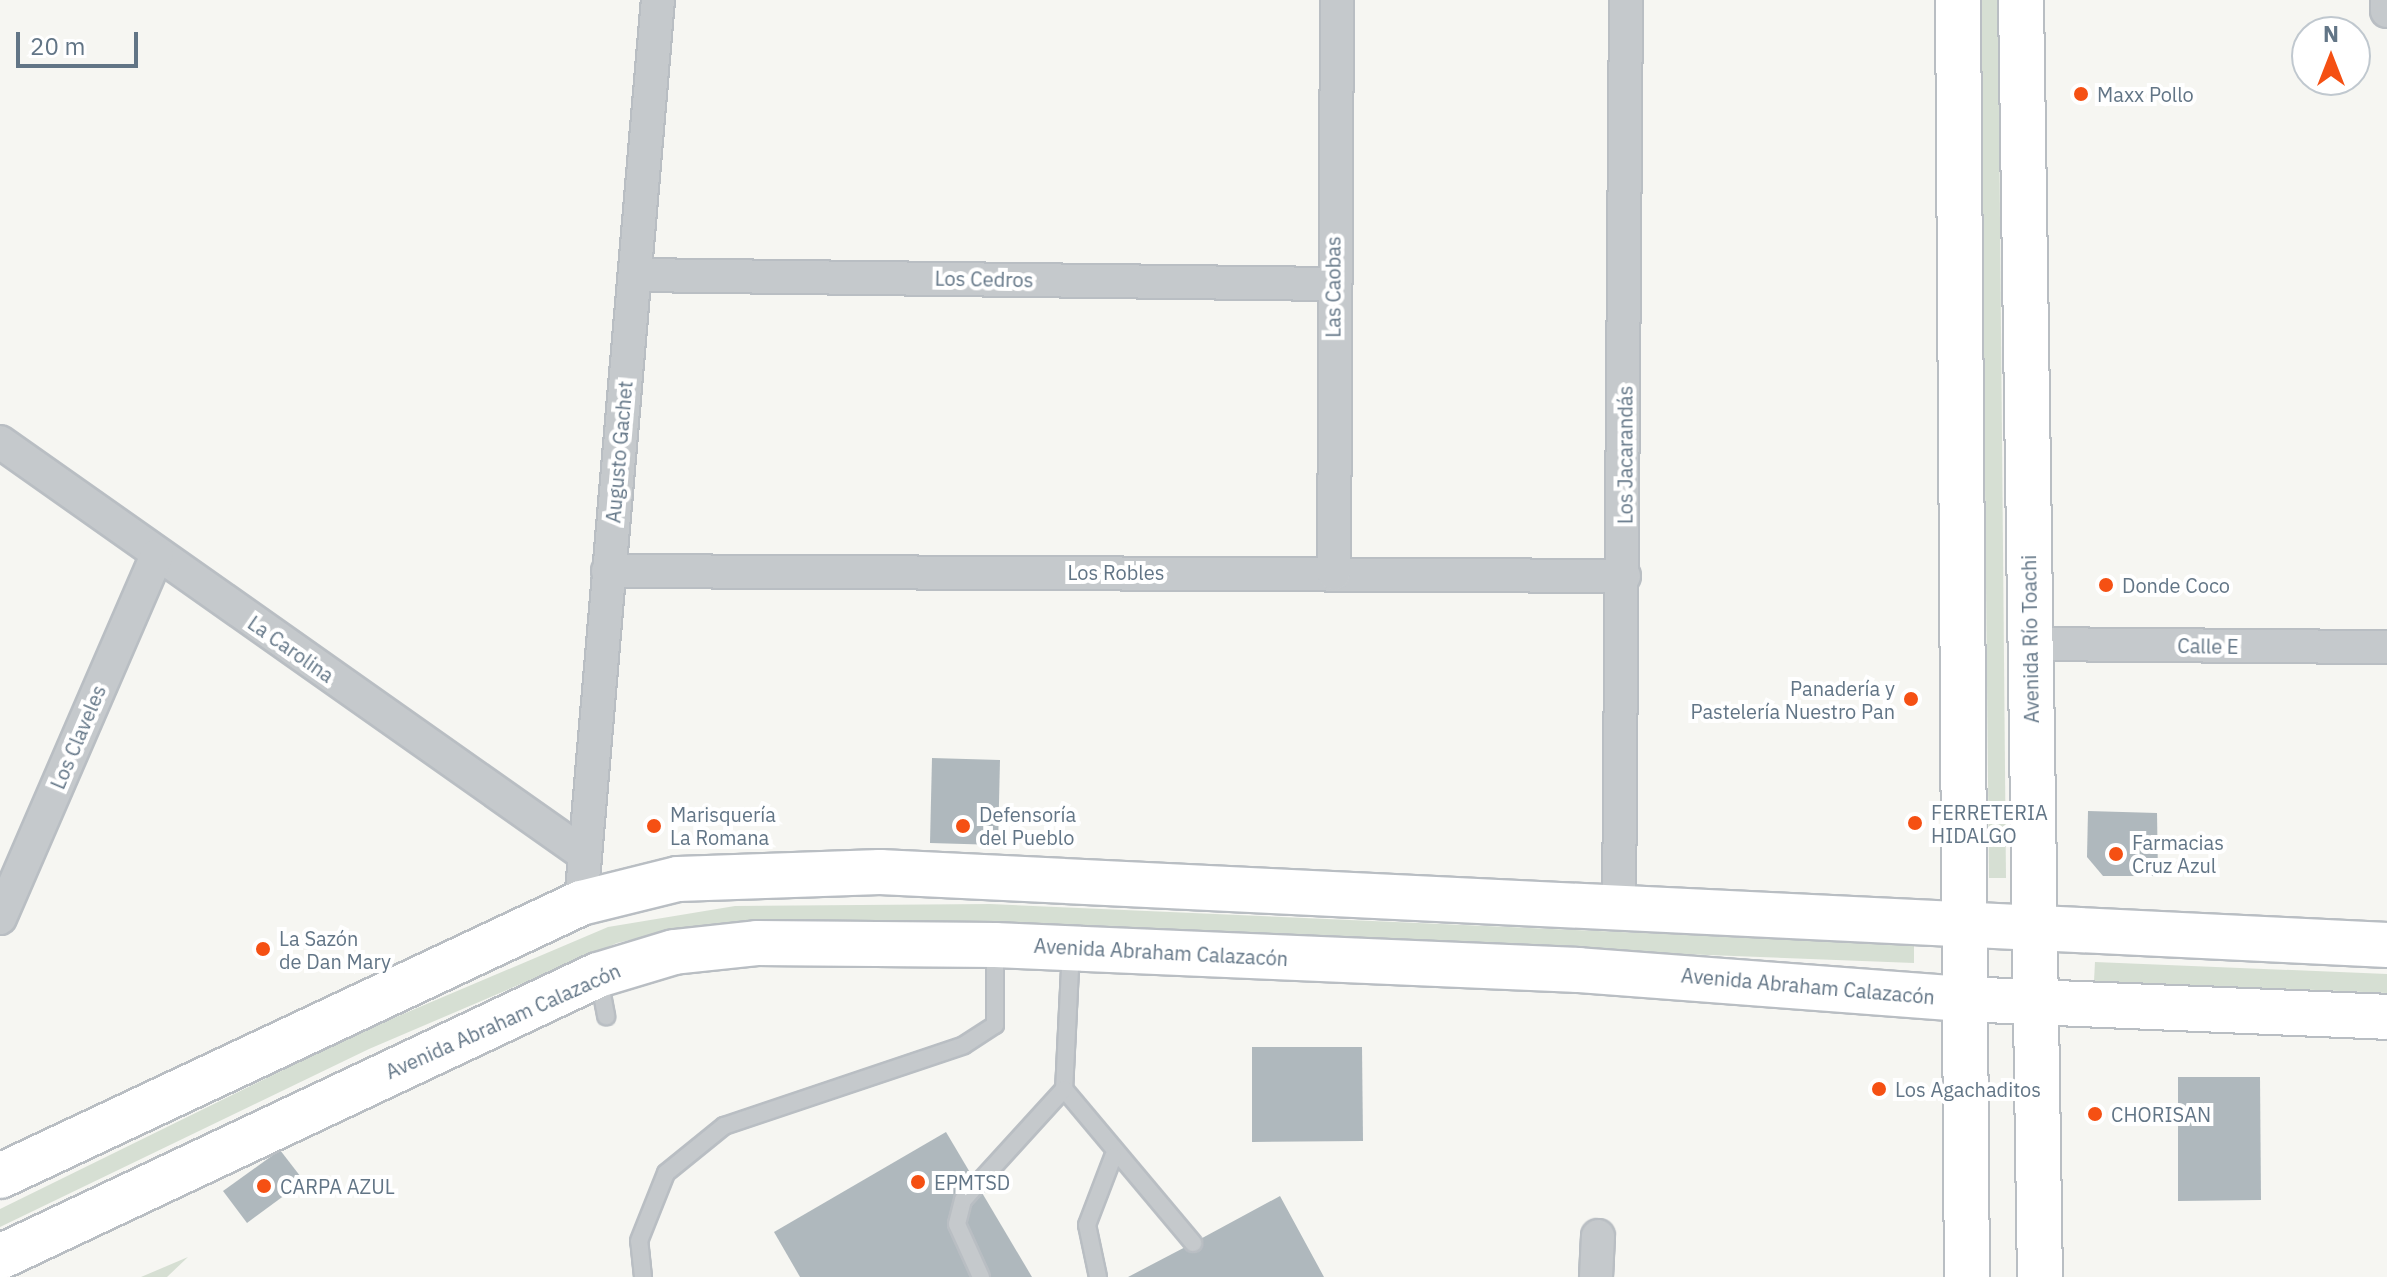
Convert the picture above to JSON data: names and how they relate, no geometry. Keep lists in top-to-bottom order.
{
  "streets": {
    "main road": ["Avenida Río Toachi", "Avenida Abraham Calazacón"],
    "street": [
      "Los Cedros",
      "Las Caobas",
      "Augusto Gachet",
      "Los Jacarandás",
      "Los Robles",
      "Calle E",
      "La Carolina",
      "Los Claveles"
    ]
  },
  "crossings": [
    ["Los Cedros", "Las Caobas"],
    ["Los Cedros", "Augusto Gachet"],
    ["Las Caobas", "Los Robles"],
    ["Augusto Gachet", "Los Robles"],
    ["Augusto Gachet", "La Carolina"],
    ["Los Jacarandás", "Los Robles"],
    ["Avenida Río Toachi", "Calle E"],
    ["Avenida Río Toachi", "Avenida Abraham Calazacón"],
    ["La Carolina", "Los Claveles"]
  ],
  "places": [
    "Maxx Pollo",
    "Donde Coco",
    "Panadería y Pastelería Nuestro Pan",
    "FERRETERIA HIDALGO",
    "Marisquería La Romana",
    "Defensoría del Pueblo",
    "Farmacias Cruz Azul",
    "La Sazón de Dan Mary",
    "Los Agachaditos",
    "CHORISAN",
    "EPMTSD",
    "CARPA AZUL"
  ],
  "scale_bar": "20 m",
  "north": "top"
}
